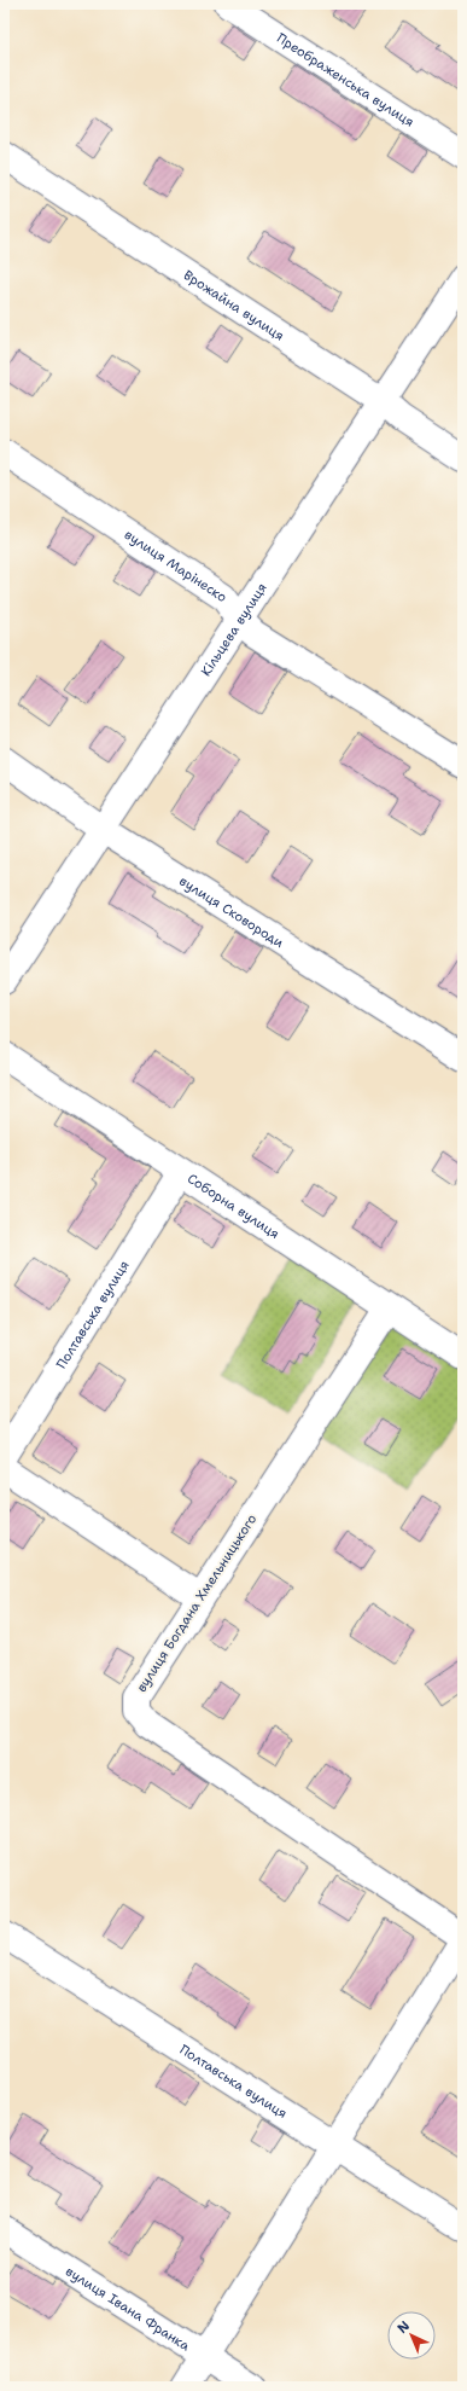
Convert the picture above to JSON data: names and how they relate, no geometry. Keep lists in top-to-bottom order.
{
  "streets": {
    "street": [
      "Преображенська вулиця",
      "Врожайна вулиця",
      "вулиця Марінеско",
      "Кільцева вулиця",
      "вулиця Сковороди",
      "Соборна вулиця",
      "Полтавська вулиця",
      "вулиця Богдана Хмельницького",
      "вулиця Івана Франка"
    ]
  },
  "crossings": [
    ["Врожайна вулиця", "Кільцева вулиця"],
    ["вулиця Марінеско", "Кільцева вулиця"],
    ["Кільцева вулиця", "вулиця Сковороди"],
    ["Соборна вулиця", "Полтавська вулиця"],
    ["Соборна вулиця", "вулиця Богдана Хмельницького"]
  ],
  "north": "top left"
}
